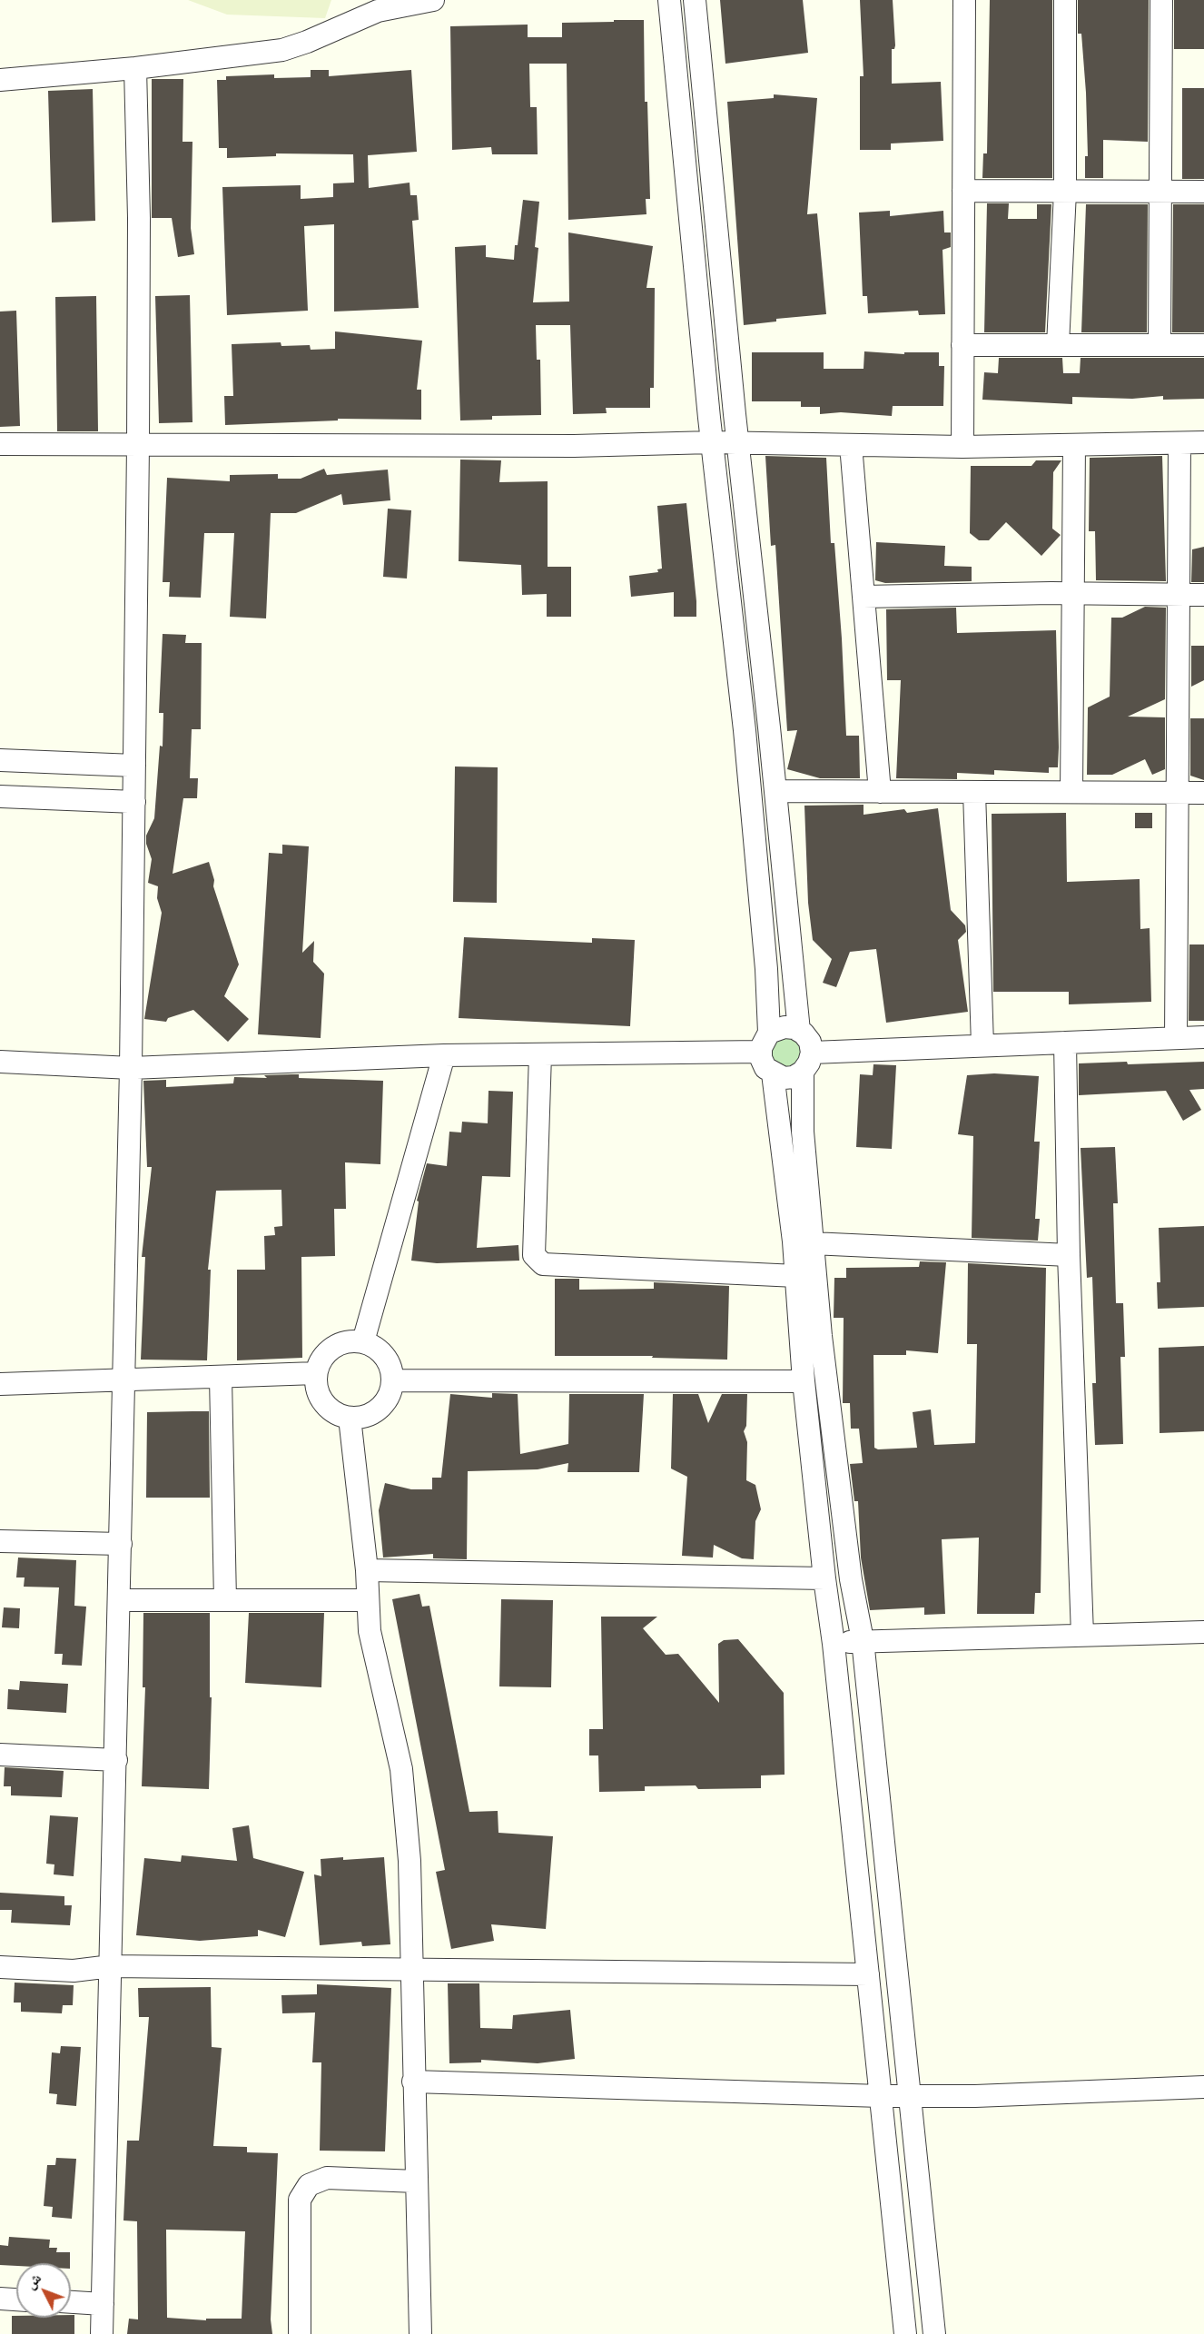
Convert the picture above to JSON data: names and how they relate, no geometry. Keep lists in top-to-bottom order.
{
  "north": "top left"
}
